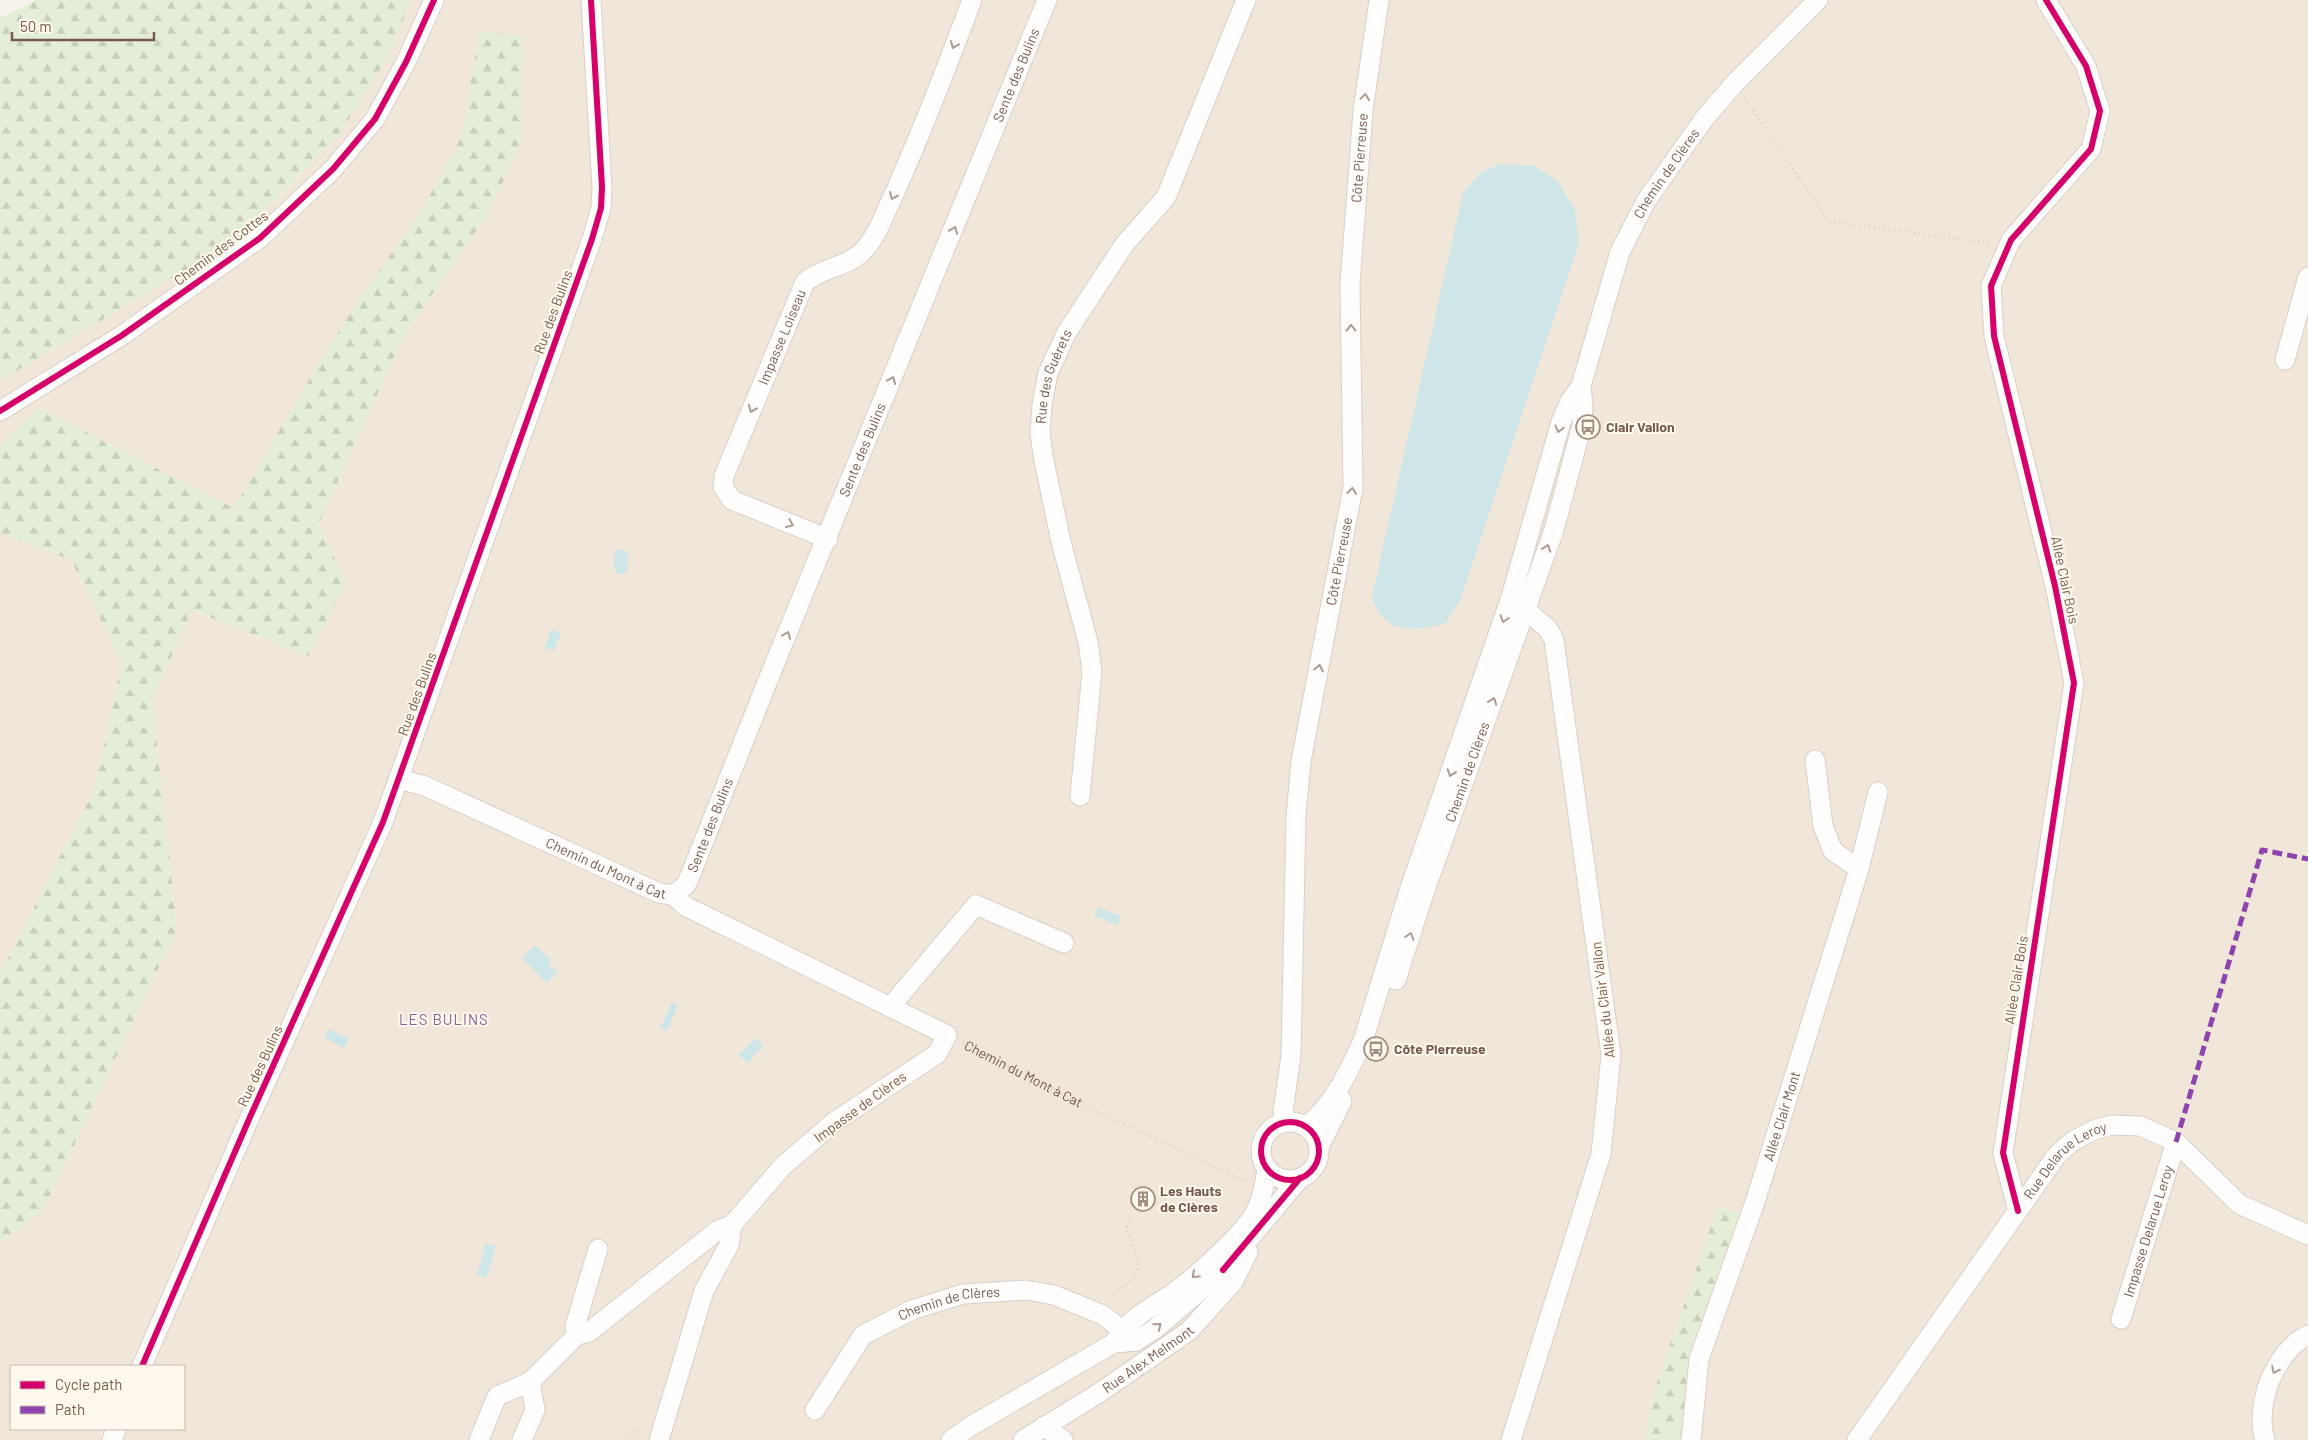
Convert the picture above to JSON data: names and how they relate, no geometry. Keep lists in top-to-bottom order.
{
  "streets": {
    "street": [
      "Sente des Bulins",
      "Côte Pierreuse",
      "Chemin de Clères",
      "Chemin des Cottes",
      "Rue des Bulins",
      "Impasse Loiseau",
      "Rue des Guérets",
      "Allée Clair Bois",
      "Chemin du Mont à Cat",
      "Allée du Clair Vallon",
      "Impasse de Clères",
      "Allée Clair Mont",
      "Rue Delarue Leroy",
      "Impasse Delarue Leroy",
      "Rue Alex Melmont"
    ]
  },
  "crossings": [
    ["Sente des Bulins", "Impasse Loiseau"],
    ["Sente des Bulins", "Chemin du Mont à Cat"],
    ["Côte Pierreuse", "Chemin de Clères"],
    ["Chemin de Clères", "Allée du Clair Vallon"],
    ["Rue des Bulins", "Chemin du Mont à Cat"],
    ["Allée Clair Bois", "Rue Delarue Leroy"],
    ["Chemin du Mont à Cat", "Impasse de Clères"],
    ["Rue Delarue Leroy", "Impasse Delarue Leroy"]
  ],
  "one_way": ["Sente des Bulins", "Côte Pierreuse", "Impasse Loiseau"],
  "districts": ["LES BULINS"],
  "places": {
    "bus stop": ["Clair Vallon", "Côte Pierreuse"],
    "building": ["Les Hauts de Clères"]
  },
  "legend": ["Cycle path", "Path"],
  "scale_bar": "50 m"
}
